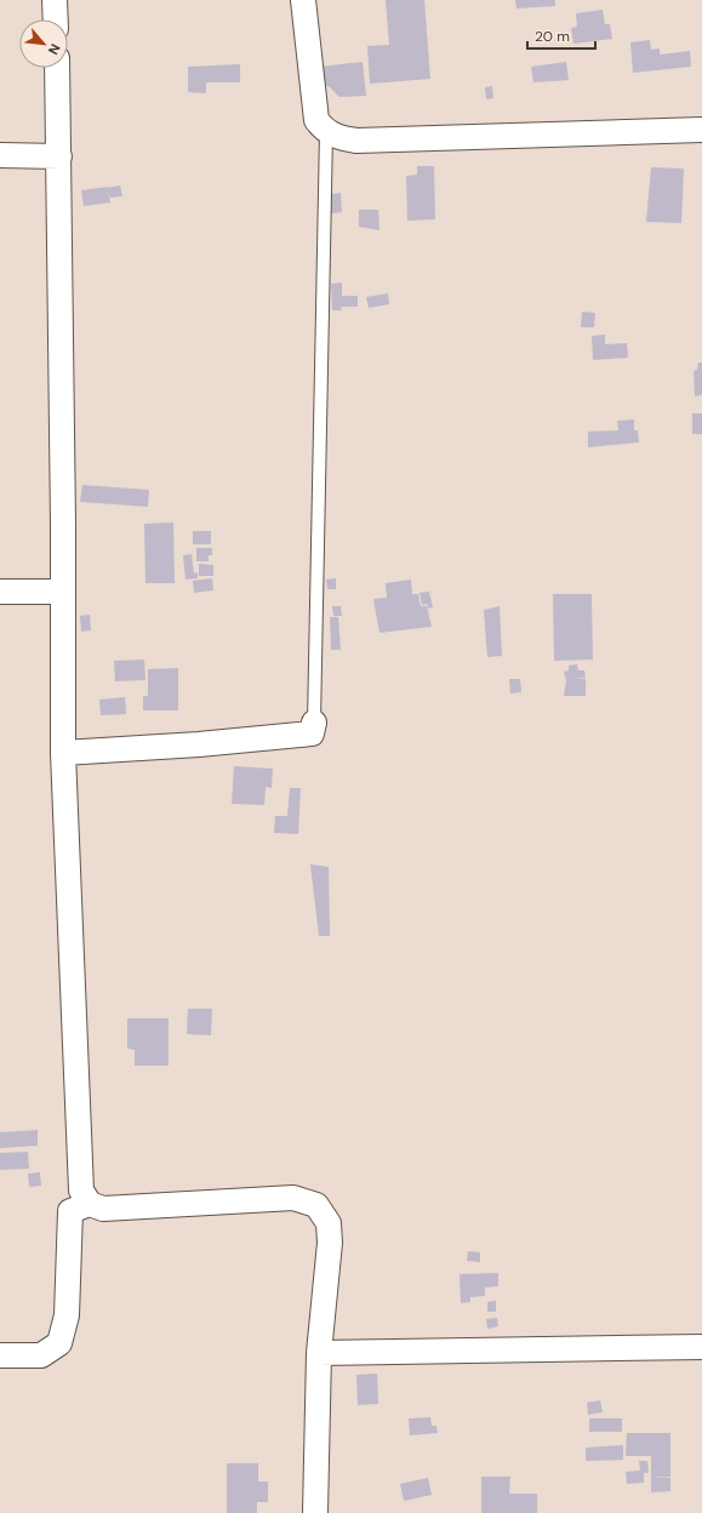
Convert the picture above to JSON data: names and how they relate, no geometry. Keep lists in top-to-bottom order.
{
  "scale_bar": "20 m",
  "north": "bottom right"
}
